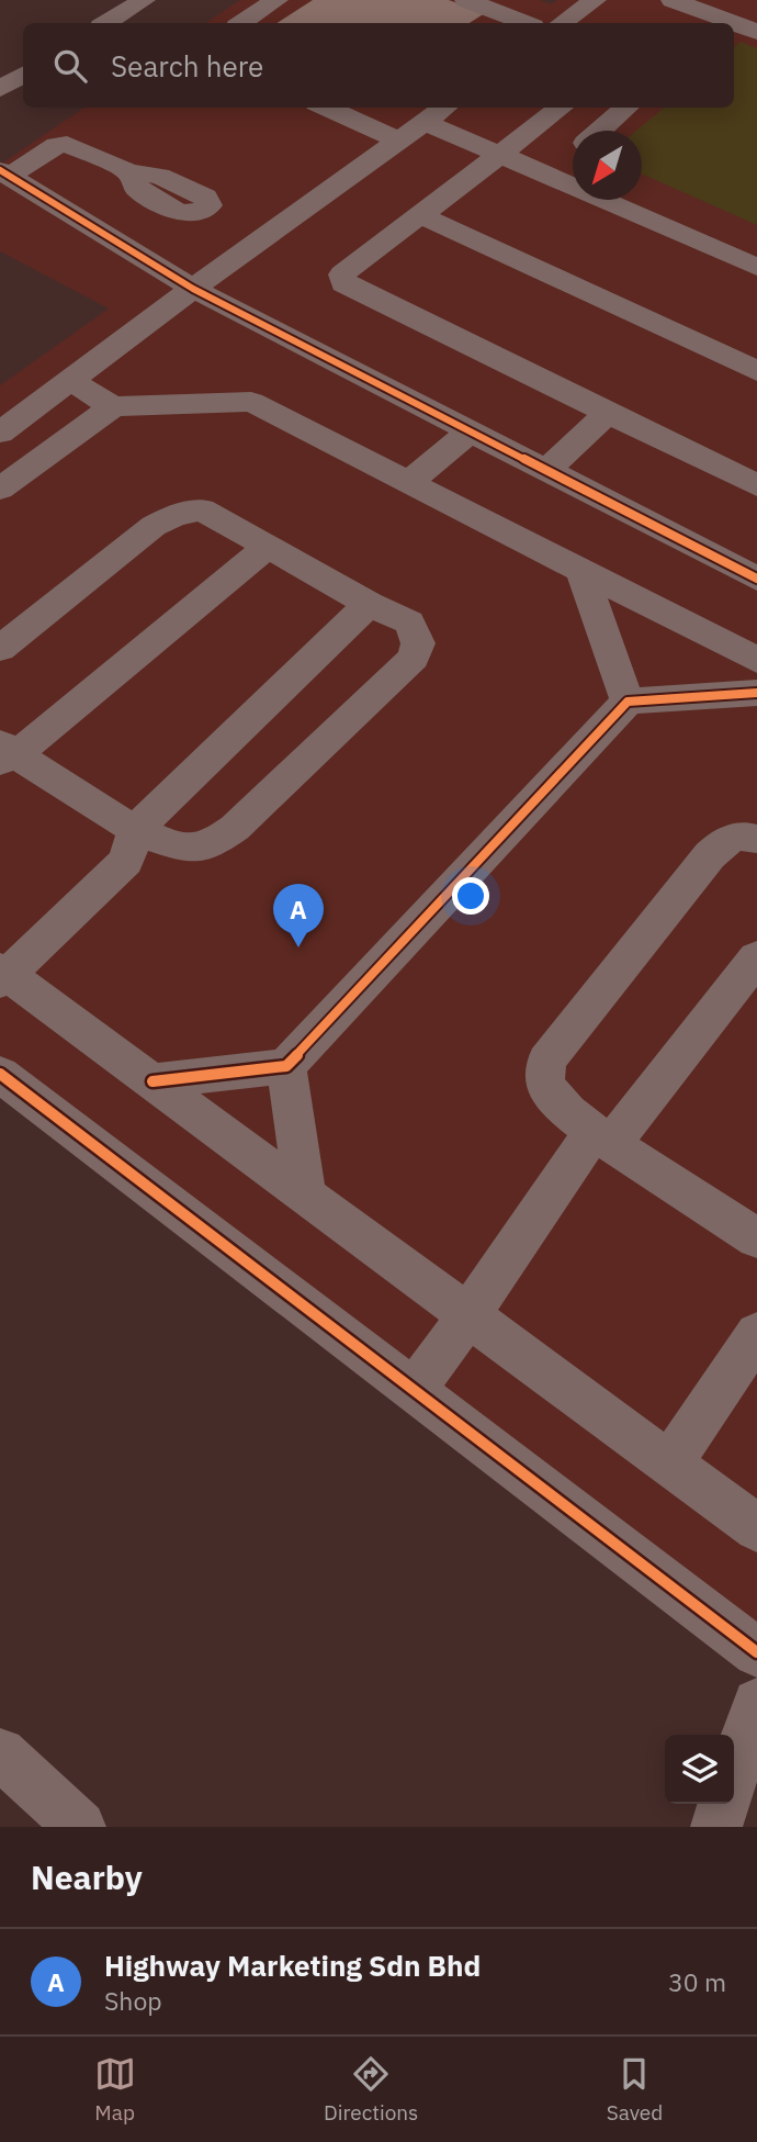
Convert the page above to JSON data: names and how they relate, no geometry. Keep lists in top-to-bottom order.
{
  "north": "bottom left",
  "page": {
    "search": "Search here",
    "pins": "A",
    "heading": "Nearby",
    "list": [
      {
        "mark": "A",
        "name": "Highway Marketing Sdn Bhd",
        "note": "Shop",
        "value": "30 m"
      }
    ],
    "nav": ["Map", "Directions", "Saved"]
  }
}
